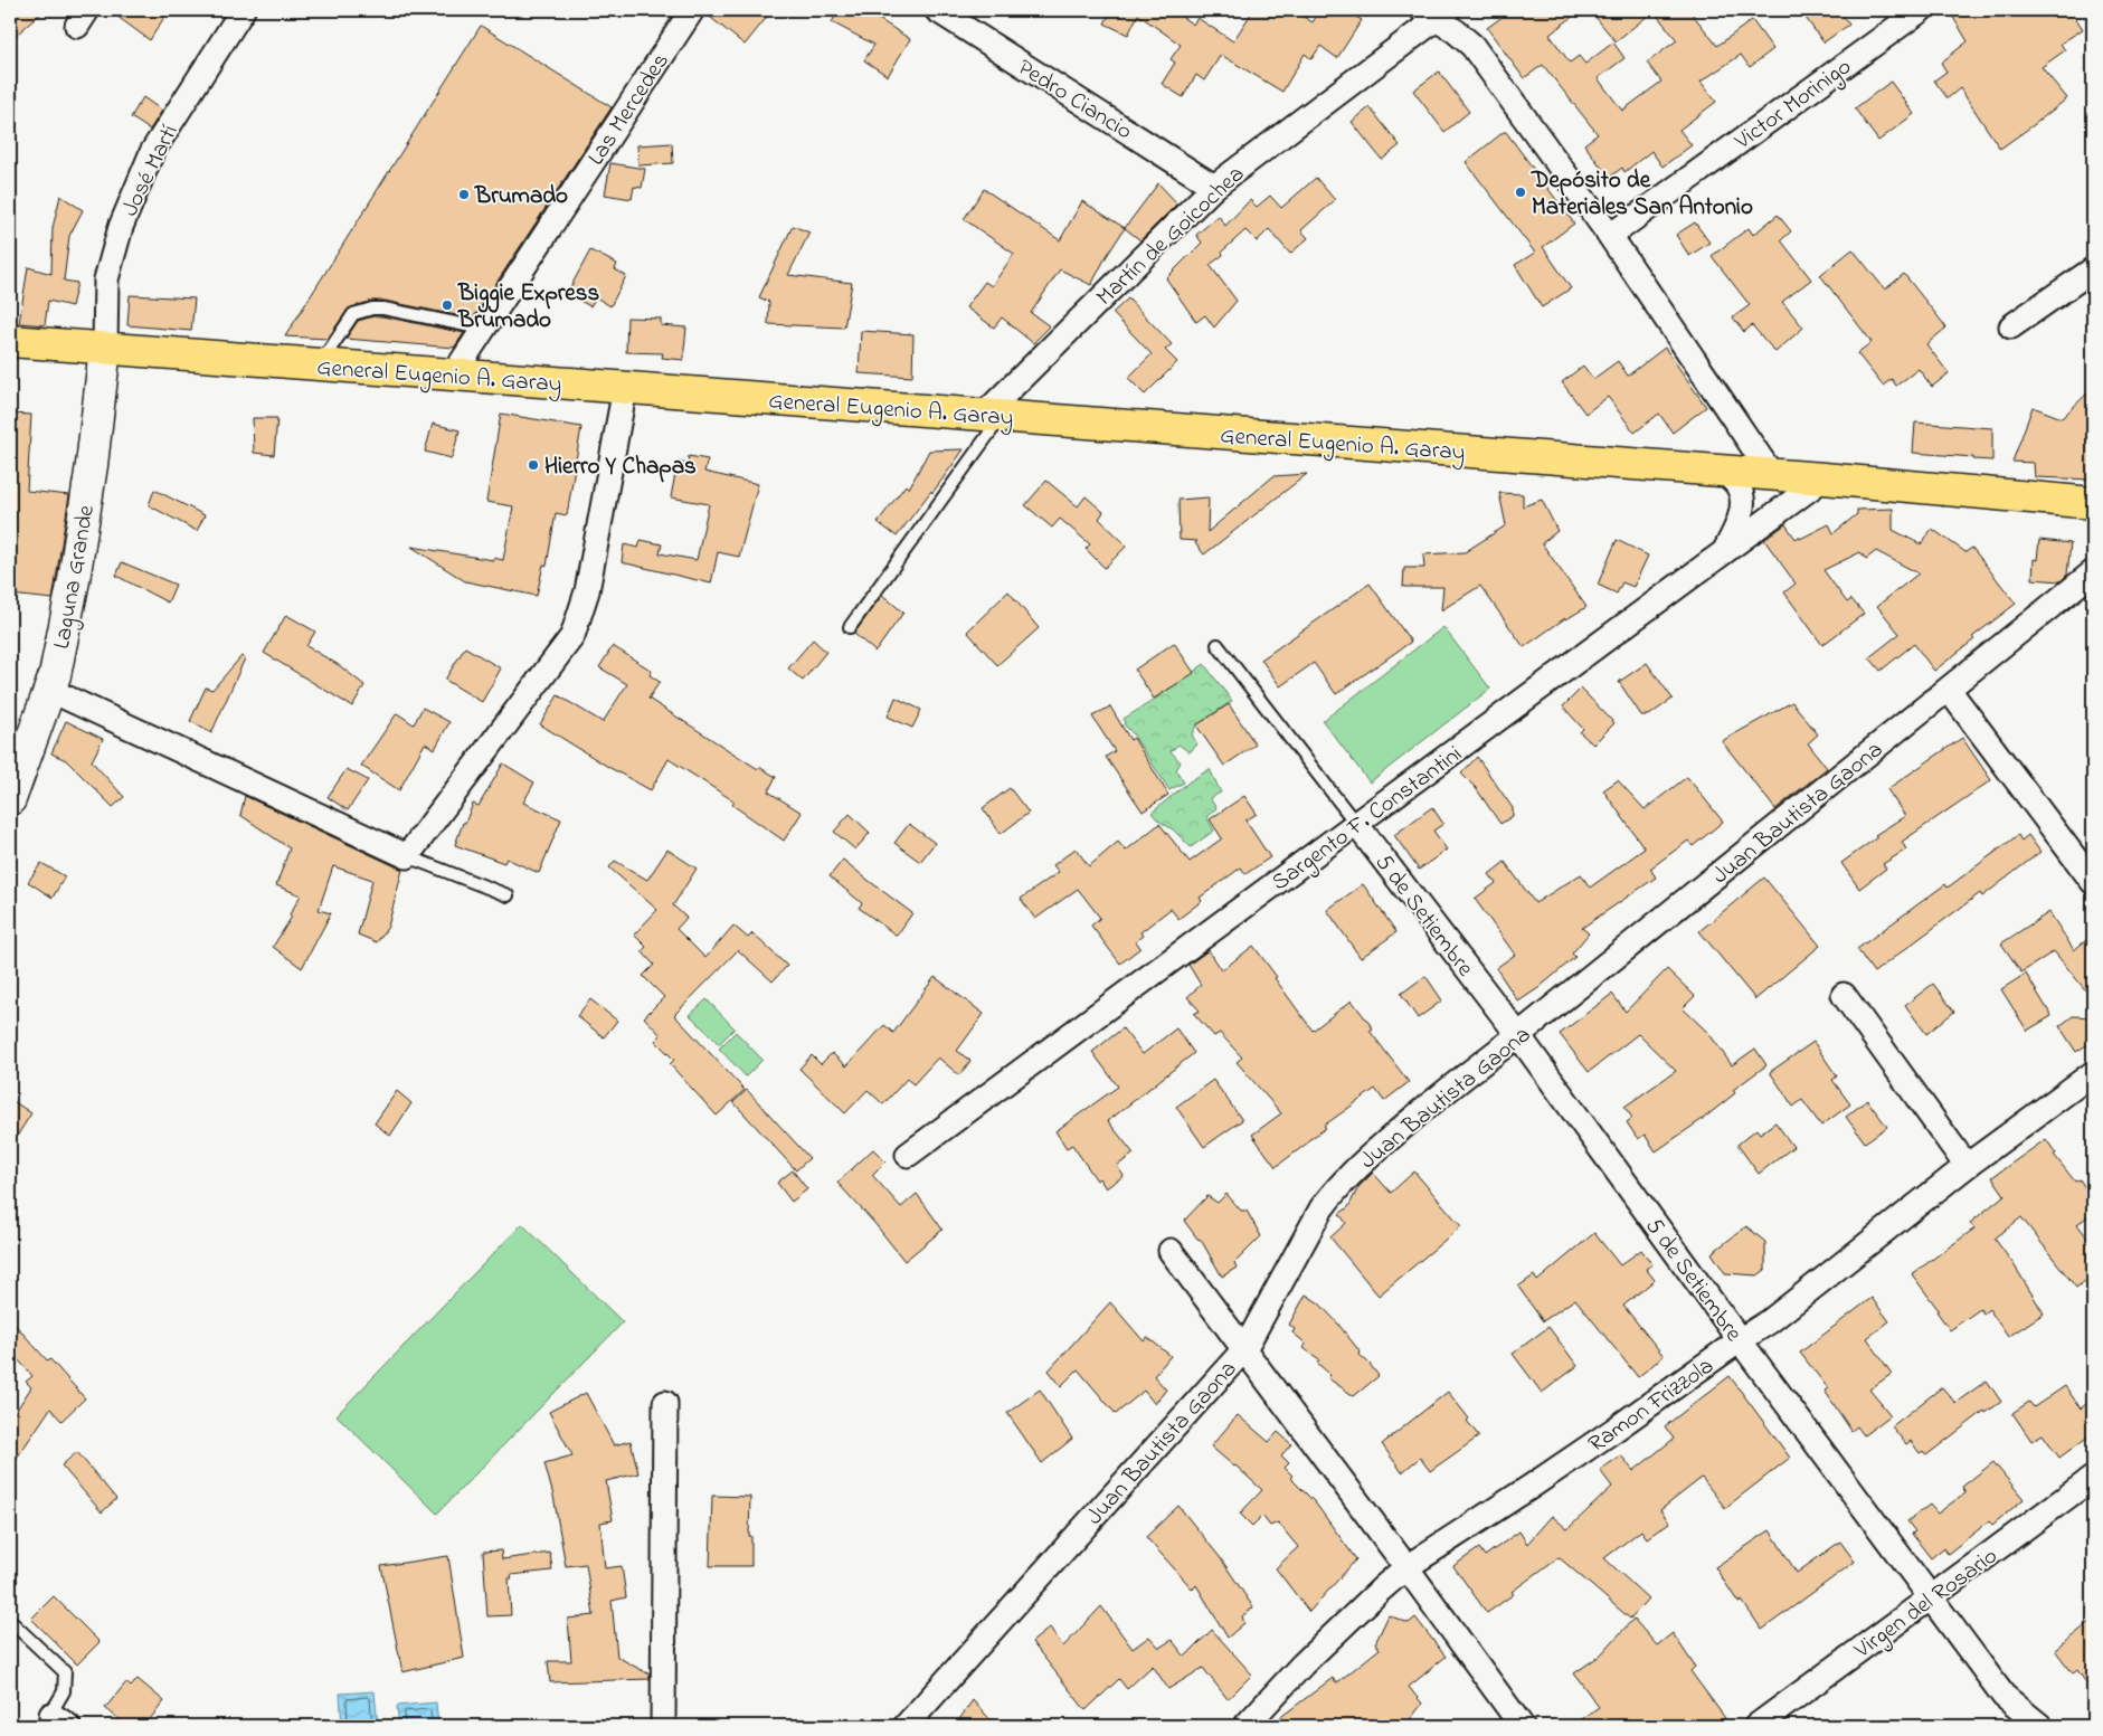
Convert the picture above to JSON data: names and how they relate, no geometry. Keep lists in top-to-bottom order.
{
  "streets": {
    "main road": ["General Eugenio A. Garay", "Laguna Grande"],
    "street": [
      "Pedro Ciancio",
      "Victor Morinigo",
      "Las Mercedes",
      "José Martí",
      "Martín de Goicochea",
      "Juan Bautista Gaona",
      "Sargento F. Constantini",
      "5 de Setiembre",
      "Ramon Frizzola",
      "Virgen del Rosario"
    ]
  },
  "crossings": [
    ["Pedro Ciancio", "Martín de Goicochea"],
    ["Las Mercedes", "General Eugenio A. Garay"],
    ["José Martí", "General Eugenio A. Garay"],
    ["José Martí", "Laguna Grande"],
    ["Martín de Goicochea", "General Eugenio A. Garay"],
    ["General Eugenio A. Garay", "Laguna Grande"],
    ["General Eugenio A. Garay", "Sargento F. Constantini"],
    ["Juan Bautista Gaona", "5 de Setiembre"],
    ["Sargento F. Constantini", "5 de Setiembre"],
    ["5 de Setiembre", "Ramon Frizzola"],
    ["5 de Setiembre", "Virgen del Rosario"]
  ],
  "places": [
    "Depósito de Materiales San Antonio",
    "Brumado",
    "Biggie Express Brumado",
    "Hierro Y Chapas"
  ]
}
